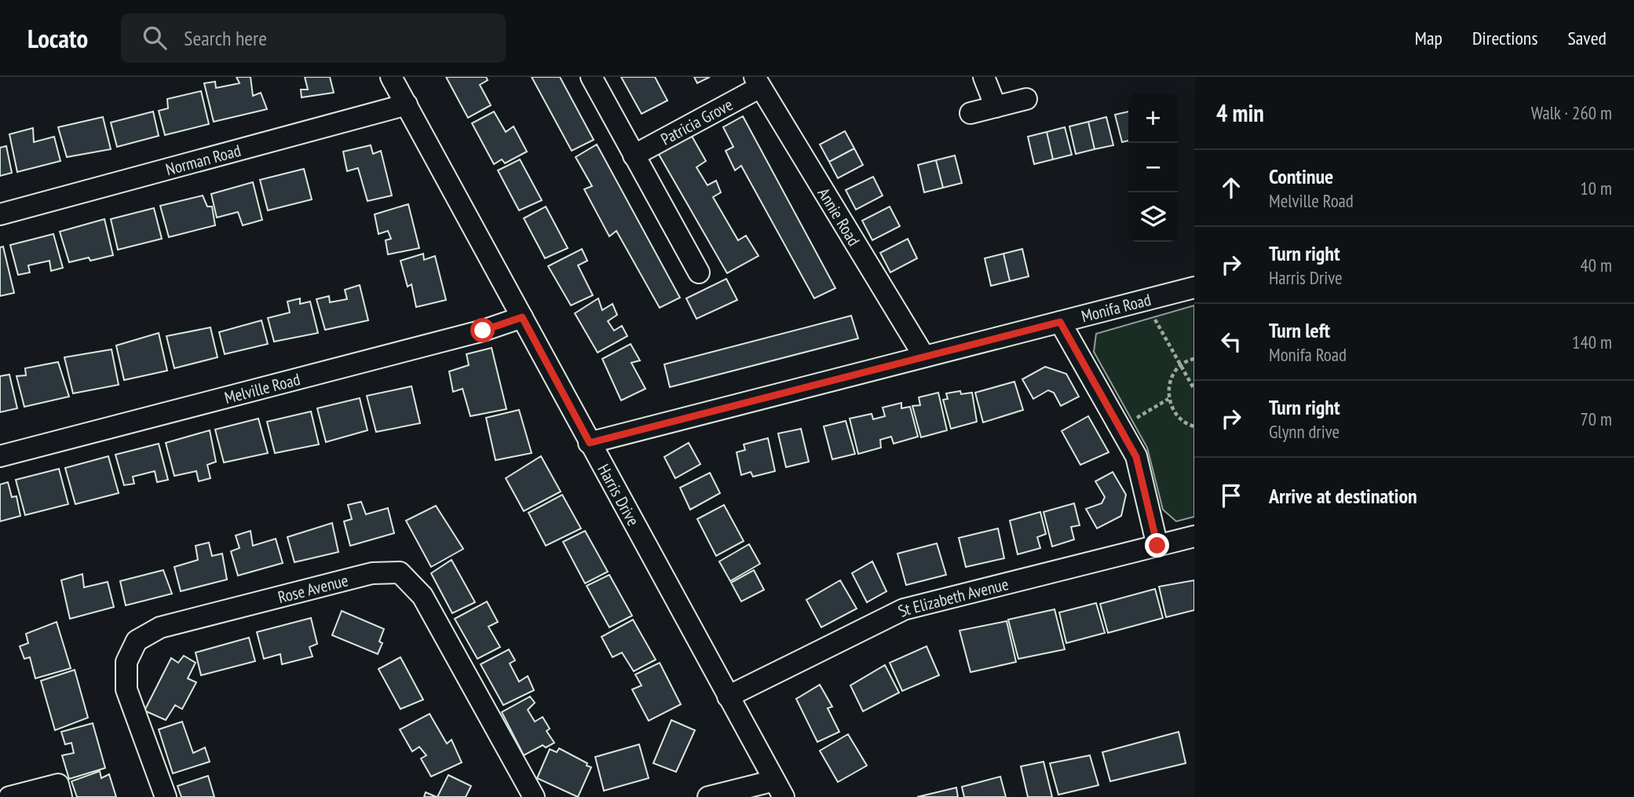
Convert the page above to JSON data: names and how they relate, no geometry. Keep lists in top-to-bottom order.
{
  "streets": {
    "street": [
      "Patricia Grove",
      "Norman Road",
      "Annie Road",
      "Monifa Road",
      "Melville Road",
      "Harris Drive",
      "Rose Avenue",
      "St Elizabeth Avenue"
    ]
  },
  "crossings": [
    ["Patricia Grove", "Annie Road"],
    ["Norman Road", "Harris Drive"],
    ["Annie Road", "Monifa Road"],
    ["Monifa Road", "Harris Drive"],
    ["Melville Road", "Harris Drive"],
    ["Harris Drive", "St Elizabeth Avenue"]
  ],
  "page": {
    "header": "Locato",
    "search": "Search here",
    "nav": ["Map", "Directions", "Saved"],
    "heading": ["4 min", "Walk · 260 m"],
    "map_buttons": ["+", "−"],
    "list": [
      ["Continue", "Melville Road", "10 m"],
      ["Turn right", "Harris Drive", "40 m"],
      ["Turn left", "Monifa Road", "140 m"],
      ["Turn right", "Glynn drive", "70 m"],
      "Arrive at destination"
    ]
  }
}
